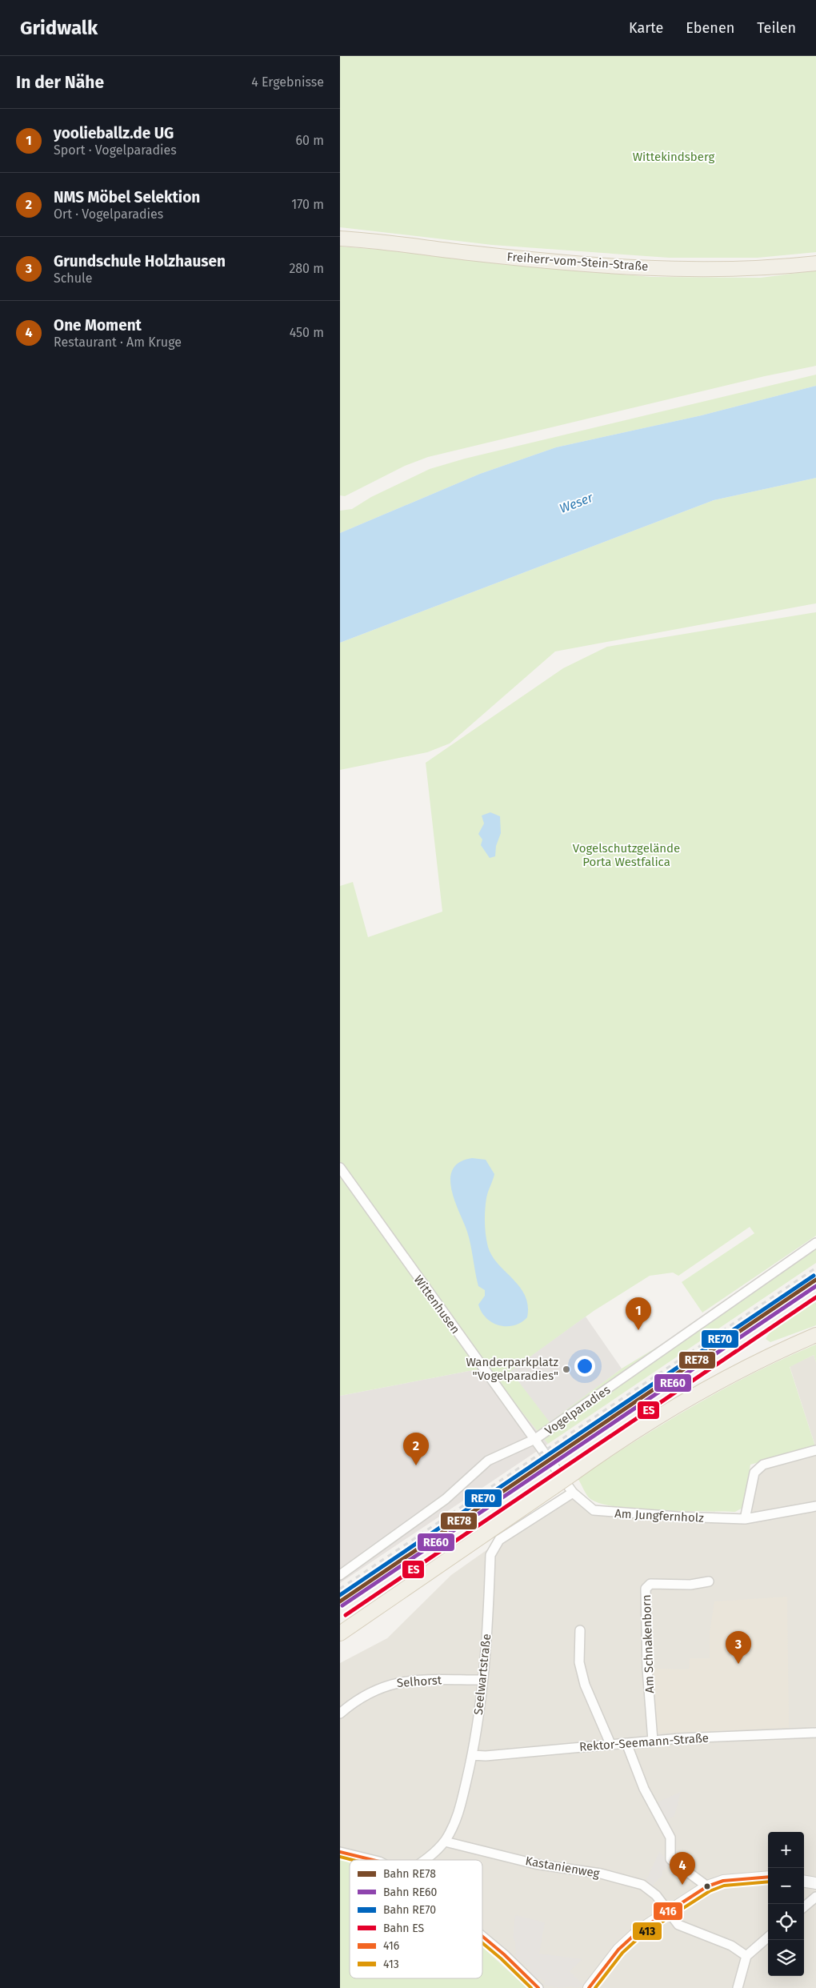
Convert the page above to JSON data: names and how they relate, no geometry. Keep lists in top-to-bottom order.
{
  "streets": {
    "main road": ["Freiherr-vom-Stein-Straße"],
    "street": [
      "Wittenhusen",
      "Vogelparadies",
      "Am Jungfernholz",
      "Am Schnakenborn",
      "Seelwartstraße",
      "Selhorst",
      "Rektor-Seemann-Straße",
      "Kastanienweg"
    ]
  },
  "crossings": [
    ["Wittenhusen", "Vogelparadies"],
    ["Wittenhusen", "Am Jungfernholz"],
    ["Vogelparadies", "Am Jungfernholz"],
    ["Am Jungfernholz", "Seelwartstraße"],
    ["Am Schnakenborn", "Rektor-Seemann-Straße"],
    ["Seelwartstraße", "Selhorst"],
    ["Seelwartstraße", "Rektor-Seemann-Straße"],
    ["Seelwartstraße", "Kastanienweg"]
  ],
  "water": ["Weser"],
  "parks": ["Wittekindsberg", "Vogelschutzgelände Porta Westfalica"],
  "places": ["Wanderparkplatz \"Vogelparadies\""],
  "lines": [
    "rail line RE70",
    "rail line RE78",
    "rail line RE60",
    "rail line ES",
    "transit line 416",
    "transit line 413"
  ],
  "legend": [
    "Bahn RE78",
    "Bahn RE60",
    "Bahn RE70",
    "Bahn ES",
    "416",
    "413"
  ],
  "page": {
    "header": "Gridwalk",
    "nav": ["Karte", "Ebenen", "Teilen"],
    "heading": ["In der Nähe", "4 Ergebnisse"],
    "list": [
      {
        "mark": "1",
        "name": "yoolieballz.de UG",
        "note": "Sport · Vogelparadies",
        "value": "60 m"
      },
      {
        "mark": "2",
        "name": "NMS Möbel Selektion",
        "note": "Ort · Vogelparadies",
        "value": "170 m"
      },
      {
        "mark": "3",
        "name": "Grundschule Holzhausen",
        "note": "Schule",
        "value": "280 m"
      },
      {
        "mark": "4",
        "name": "One Moment",
        "note": "Restaurant · Am Kruge",
        "value": "450 m"
      }
    ],
    "pins": [
      "1",
      "2",
      "3",
      "4"
    ],
    "map_buttons": ["+", "−"]
  }
}
